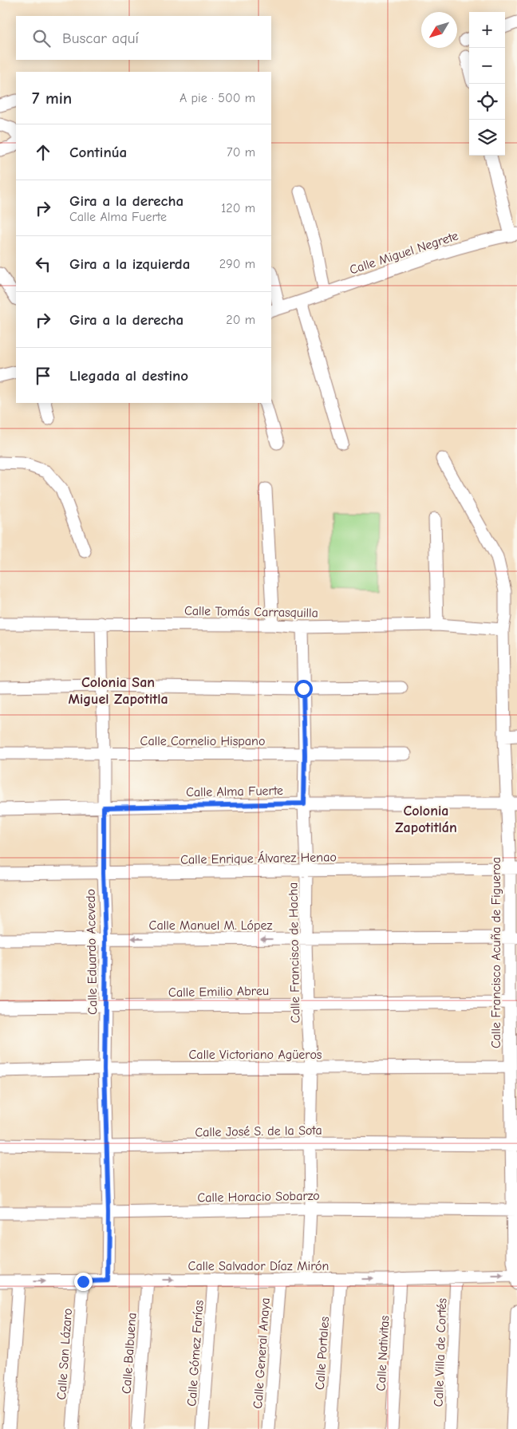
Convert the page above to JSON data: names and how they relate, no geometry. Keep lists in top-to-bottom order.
{
  "streets": {
    "street": [
      "Calle Miguel Negrete",
      "Calle Tomás Carrasquilla",
      "Calle Cornelio Hispano",
      "Calle Alma Fuerte",
      "Calle Enrique Álvarez Henao",
      "Calle Manuel M. López",
      "Calle Eduardo Acevedo",
      "Calle Francisco de Hacha",
      "Calle Francisco Acuña de Figueroa",
      "Calle Emilio Abreu",
      "Calle Victoriano Agüeros",
      "Calle José S. de la Sota",
      "Calle Horacio Sobarzo",
      "Calle Salvador Díaz Mirón",
      "Calle Villa de Cortés",
      "Calle Balbuena",
      "Calle Gómez Farías",
      "Calle General Anaya",
      "Calle Portales",
      "Calle Nativitas",
      "Calle San Lázaro"
    ]
  },
  "crossings": [
    ["Calle Tomás Carrasquilla", "Calle Eduardo Acevedo"],
    ["Calle Tomás Carrasquilla", "Calle Francisco de Hacha"],
    ["Calle Tomás Carrasquilla", "Calle Francisco Acuña de Figueroa"],
    ["Calle Cornelio Hispano", "Calle Eduardo Acevedo"],
    ["Calle Cornelio Hispano", "Calle Francisco de Hacha"],
    ["Calle Alma Fuerte", "Calle Eduardo Acevedo"],
    ["Calle Alma Fuerte", "Calle Francisco de Hacha"],
    ["Calle Alma Fuerte", "Calle Francisco Acuña de Figueroa"],
    ["Calle Enrique Álvarez Henao", "Calle Eduardo Acevedo"],
    ["Calle Enrique Álvarez Henao", "Calle Francisco de Hacha"],
    ["Calle Enrique Álvarez Henao", "Calle Francisco Acuña de Figueroa"],
    ["Calle Manuel M. López", "Calle Eduardo Acevedo"],
    ["Calle Manuel M. López", "Calle Francisco de Hacha"],
    ["Calle Manuel M. López", "Calle Francisco Acuña de Figueroa"],
    ["Calle Eduardo Acevedo", "Calle Emilio Abreu"],
    ["Calle Eduardo Acevedo", "Calle Victoriano Agüeros"],
    ["Calle Eduardo Acevedo", "Calle José S. de la Sota"],
    ["Calle Eduardo Acevedo", "Calle Horacio Sobarzo"],
    ["Calle Eduardo Acevedo", "Calle Salvador Díaz Mirón"],
    ["Calle Francisco de Hacha", "Calle Emilio Abreu"],
    ["Calle Francisco de Hacha", "Calle Victoriano Agüeros"],
    ["Calle Francisco de Hacha", "Calle José S. de la Sota"],
    ["Calle Francisco de Hacha", "Calle Horacio Sobarzo"],
    ["Calle Francisco de Hacha", "Calle Salvador Díaz Mirón"],
    ["Calle Francisco Acuña de Figueroa", "Calle Emilio Abreu"],
    ["Calle Francisco Acuña de Figueroa", "Calle Victoriano Agüeros"],
    ["Calle Francisco Acuña de Figueroa", "Calle José S. de la Sota"],
    ["Calle Francisco Acuña de Figueroa", "Calle Horacio Sobarzo"],
    ["Calle Francisco Acuña de Figueroa", "Calle Salvador Díaz Mirón"],
    ["Calle Salvador Díaz Mirón", "Calle Villa de Cortés"],
    ["Calle Salvador Díaz Mirón", "Calle Balbuena"],
    ["Calle Salvador Díaz Mirón", "Calle Gómez Farías"],
    ["Calle Salvador Díaz Mirón", "Calle General Anaya"],
    ["Calle Salvador Díaz Mirón", "Calle Portales"],
    ["Calle Salvador Díaz Mirón", "Calle Nativitas"],
    ["Calle Salvador Díaz Mirón", "Calle San Lázaro"]
  ],
  "one_way": ["Calle Manuel M. López", "Calle Salvador Díaz Mirón"],
  "districts": ["Colonia San Miguel Zapotitla", "Colonia Zapotitlán"],
  "north": "bottom left",
  "page": {
    "map_buttons": ["+", "−"],
    "search": "Buscar aquí",
    "heading": ["7 min", "A pie · 500 m"],
    "list": [
      ["Continúa", "70 m"],
      ["Gira a la derecha", "Calle Alma Fuerte", "120 m"],
      ["Gira a la izquierda", "290 m"],
      ["Gira a la derecha", "20 m"],
      "Llegada al destino"
    ]
  }
}
